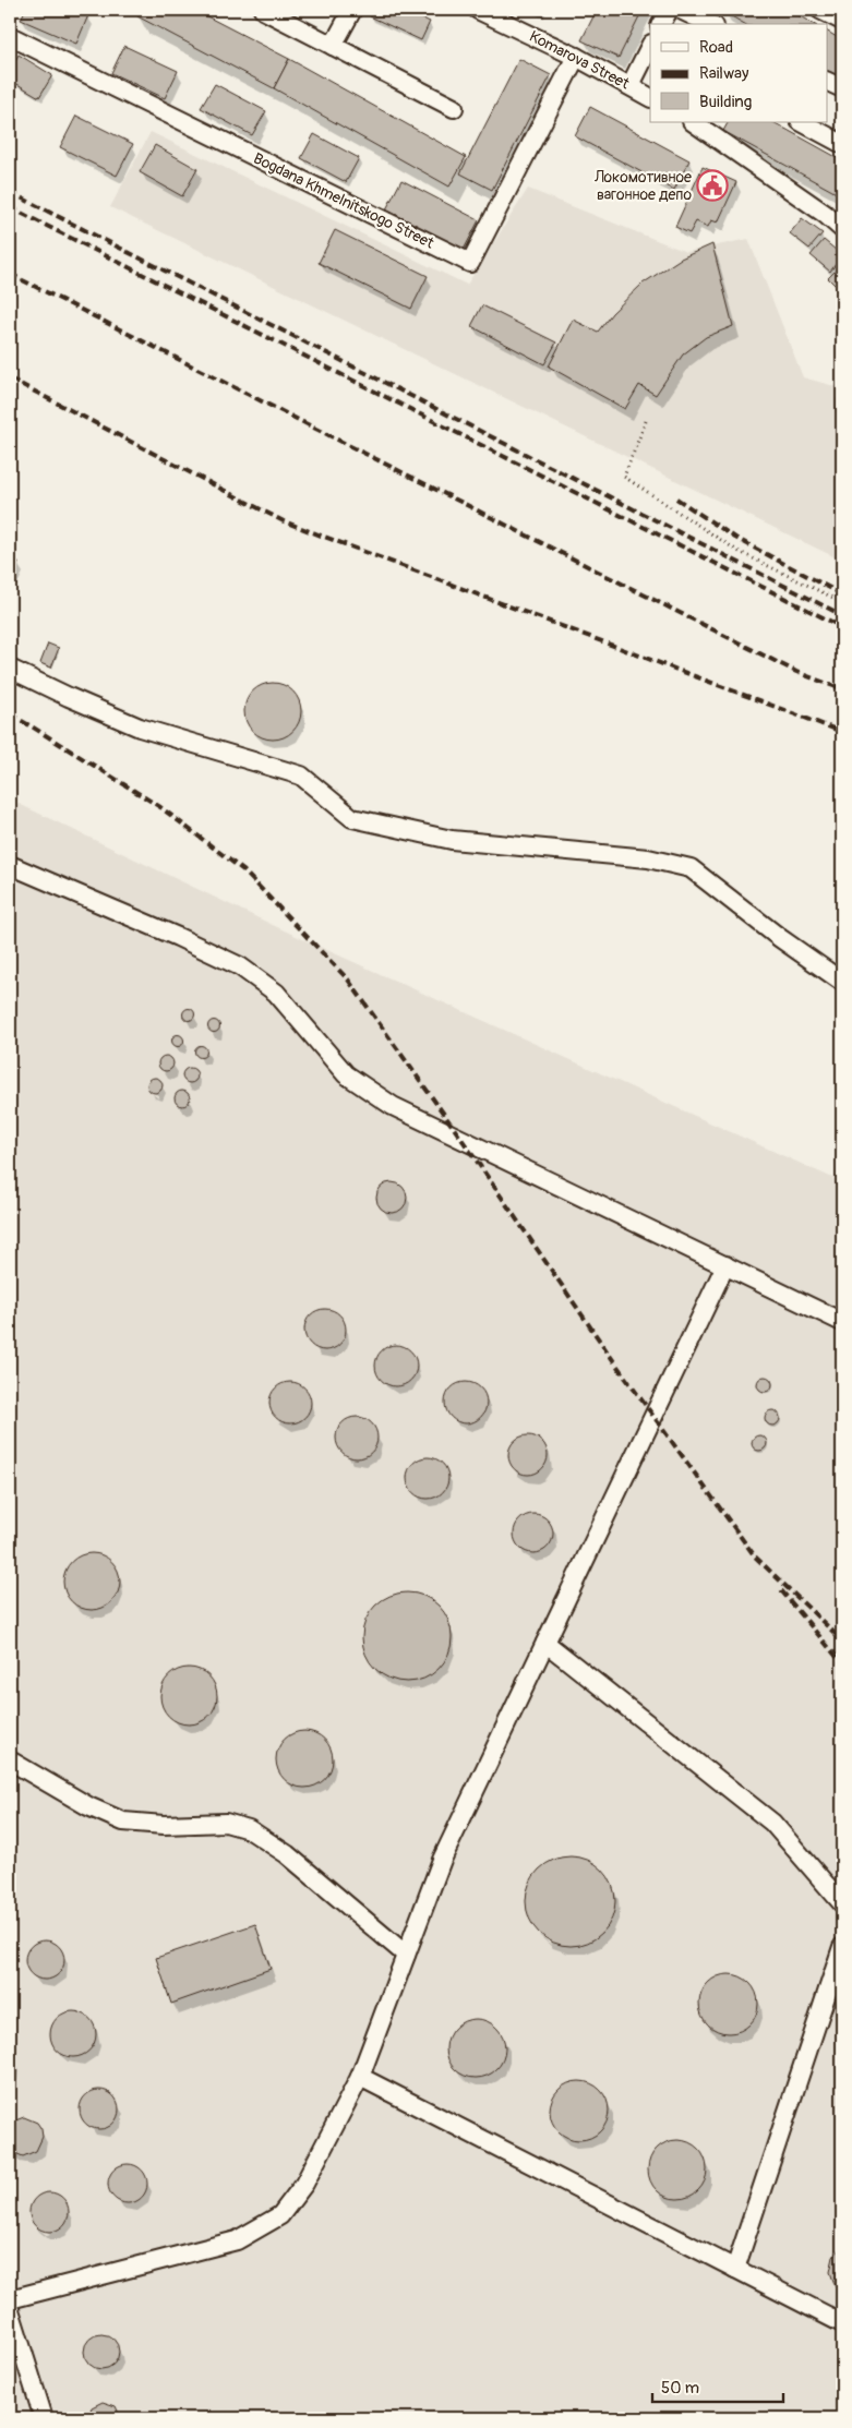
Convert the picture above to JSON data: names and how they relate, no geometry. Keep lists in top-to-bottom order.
{
  "streets": {
    "street": ["Komarova Street", "Bogdana Khmelnitskogo Street"]
  },
  "crossings": [
    ["Komarova Street", "Bogdana Khmelnitskogo Street"]
  ],
  "places": {
    "public building": ["Локомотивное вагонное депо"]
  },
  "legend": ["Road", "Railway", "Building"],
  "scale_bar": "50 m"
}
